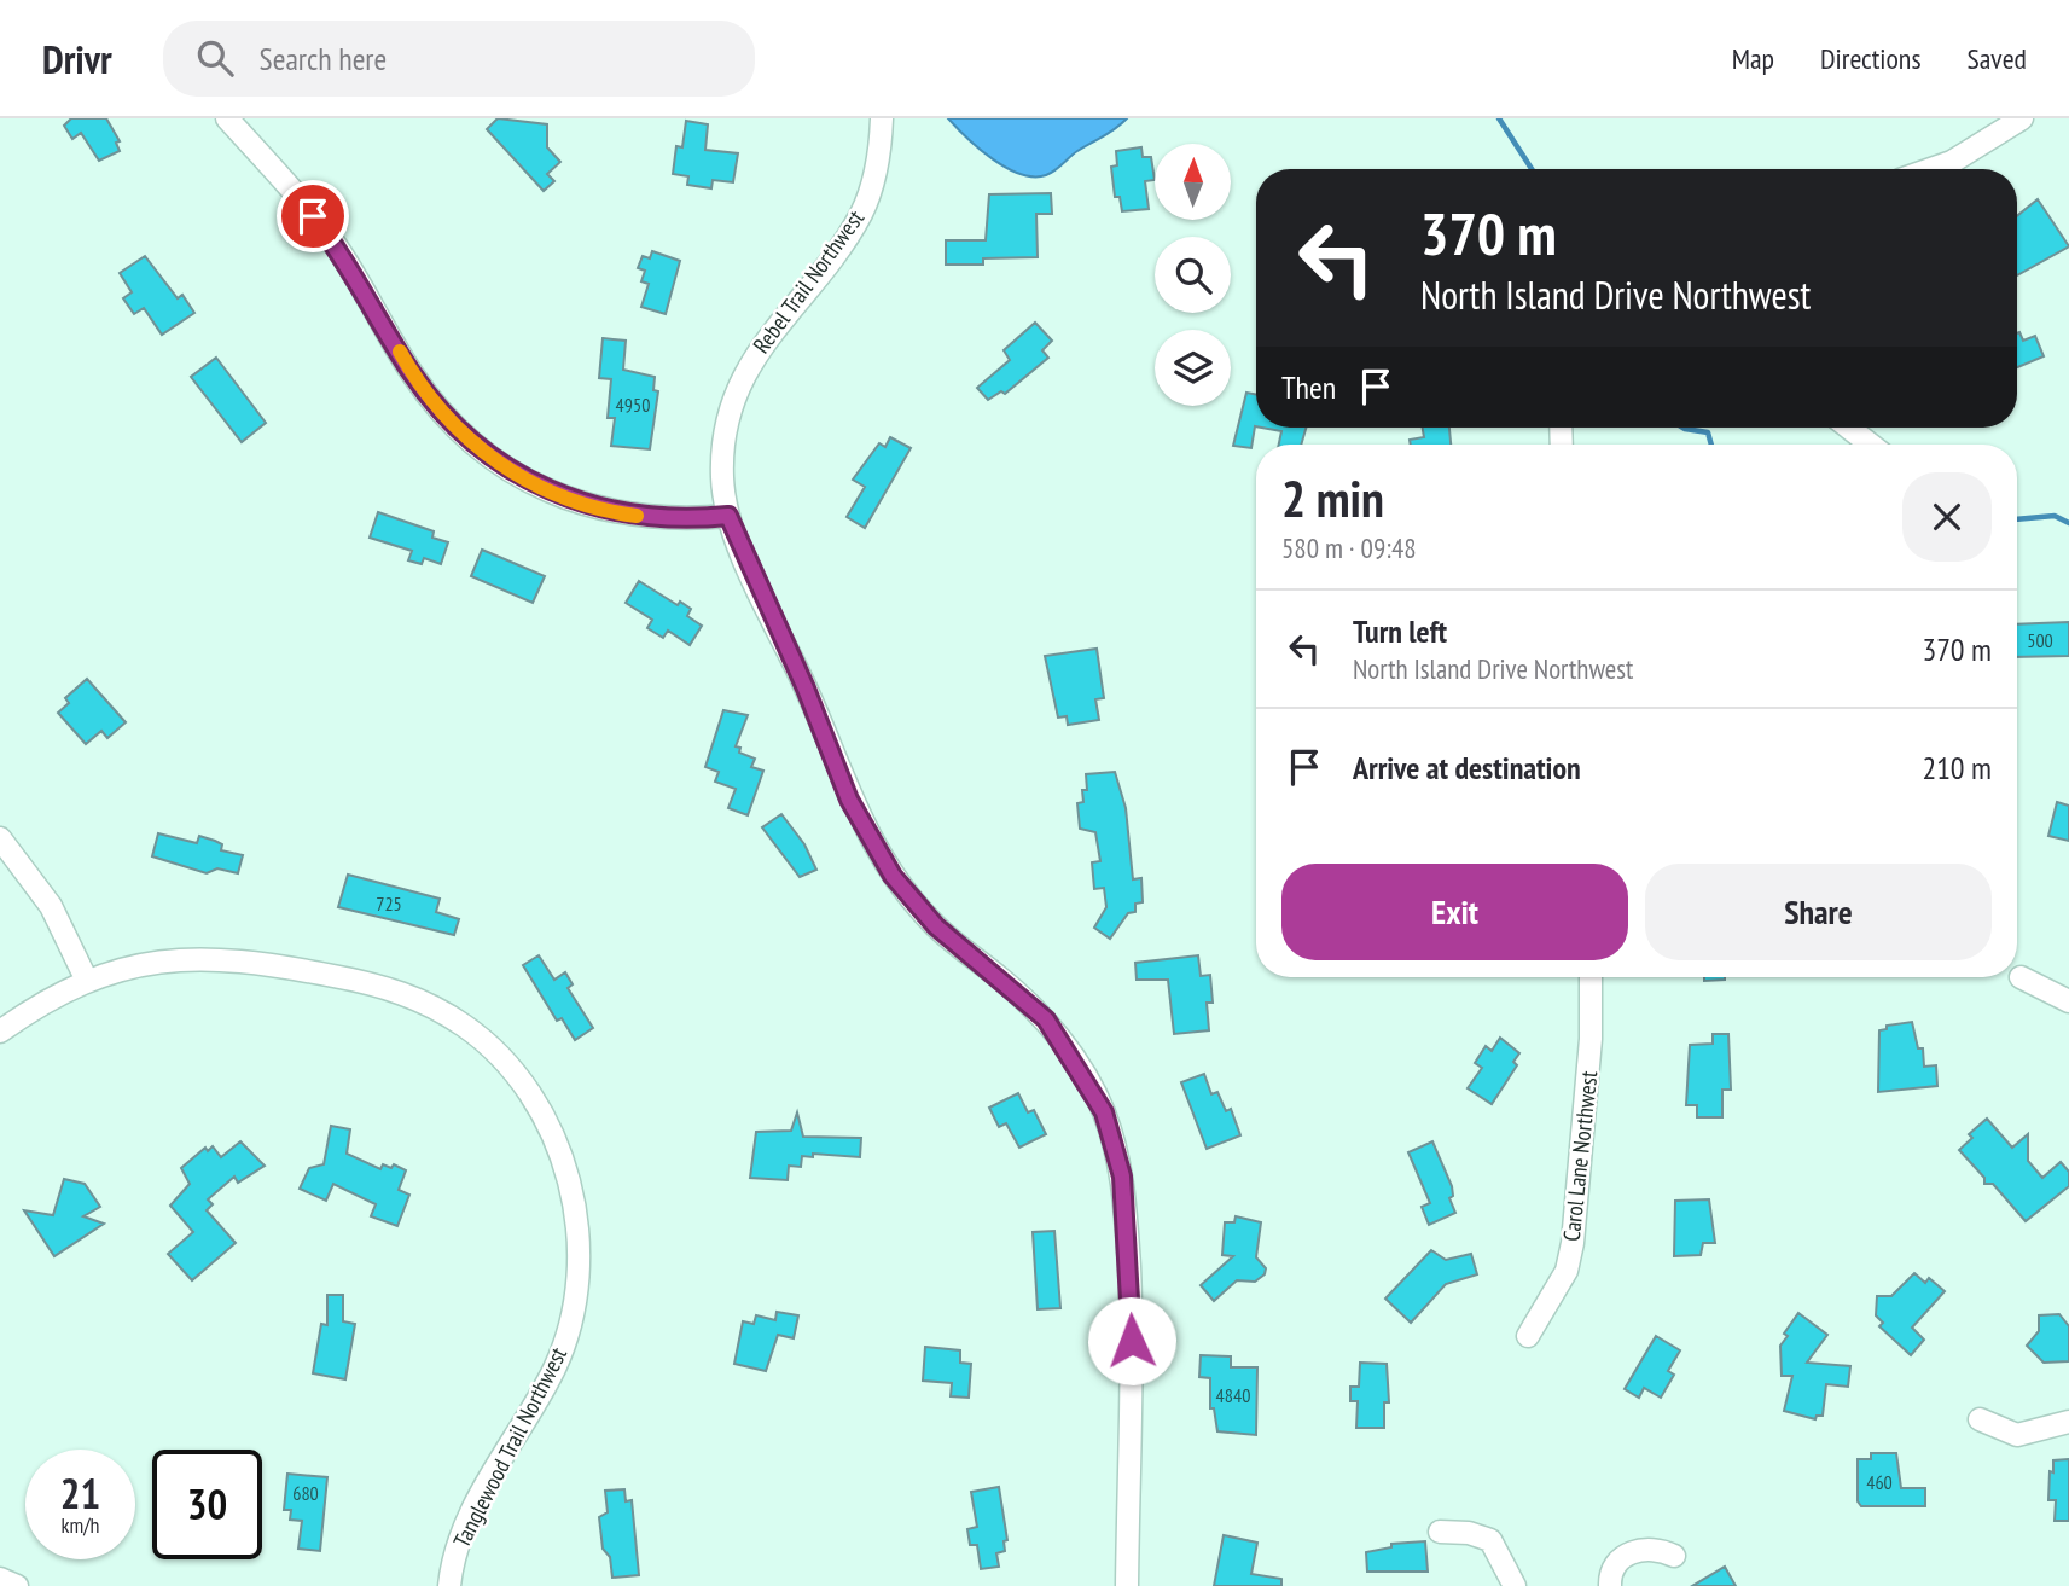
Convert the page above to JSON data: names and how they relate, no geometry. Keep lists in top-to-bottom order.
{
  "streets": {
    "street": ["Rebel Trail Northwest", "Carol Lane Northwest", "Tanglewood Trail Northwest"]
  },
  "house_numbers": [
    "4950",
    "500",
    "725",
    "4840",
    "460",
    "680"
  ],
  "north": "top",
  "page": {
    "header": "Drivr",
    "search": "Search here",
    "nav": ["Map", "Directions", "Saved"],
    "turn": ["370 m", "North Island Drive Northwest"],
    "then": "Then",
    "heading": ["2 min", "580 m · 09:48"],
    "list": [
      {
        "name": "Turn left",
        "note": "North Island Drive Northwest",
        "value": "370 m"
      },
      {
        "name": "Arrive at destination",
        "value": "210 m"
      }
    ],
    "buttons": ["Exit", "Share"],
    "speed": "21 km/h",
    "limit": "30"
  }
}
